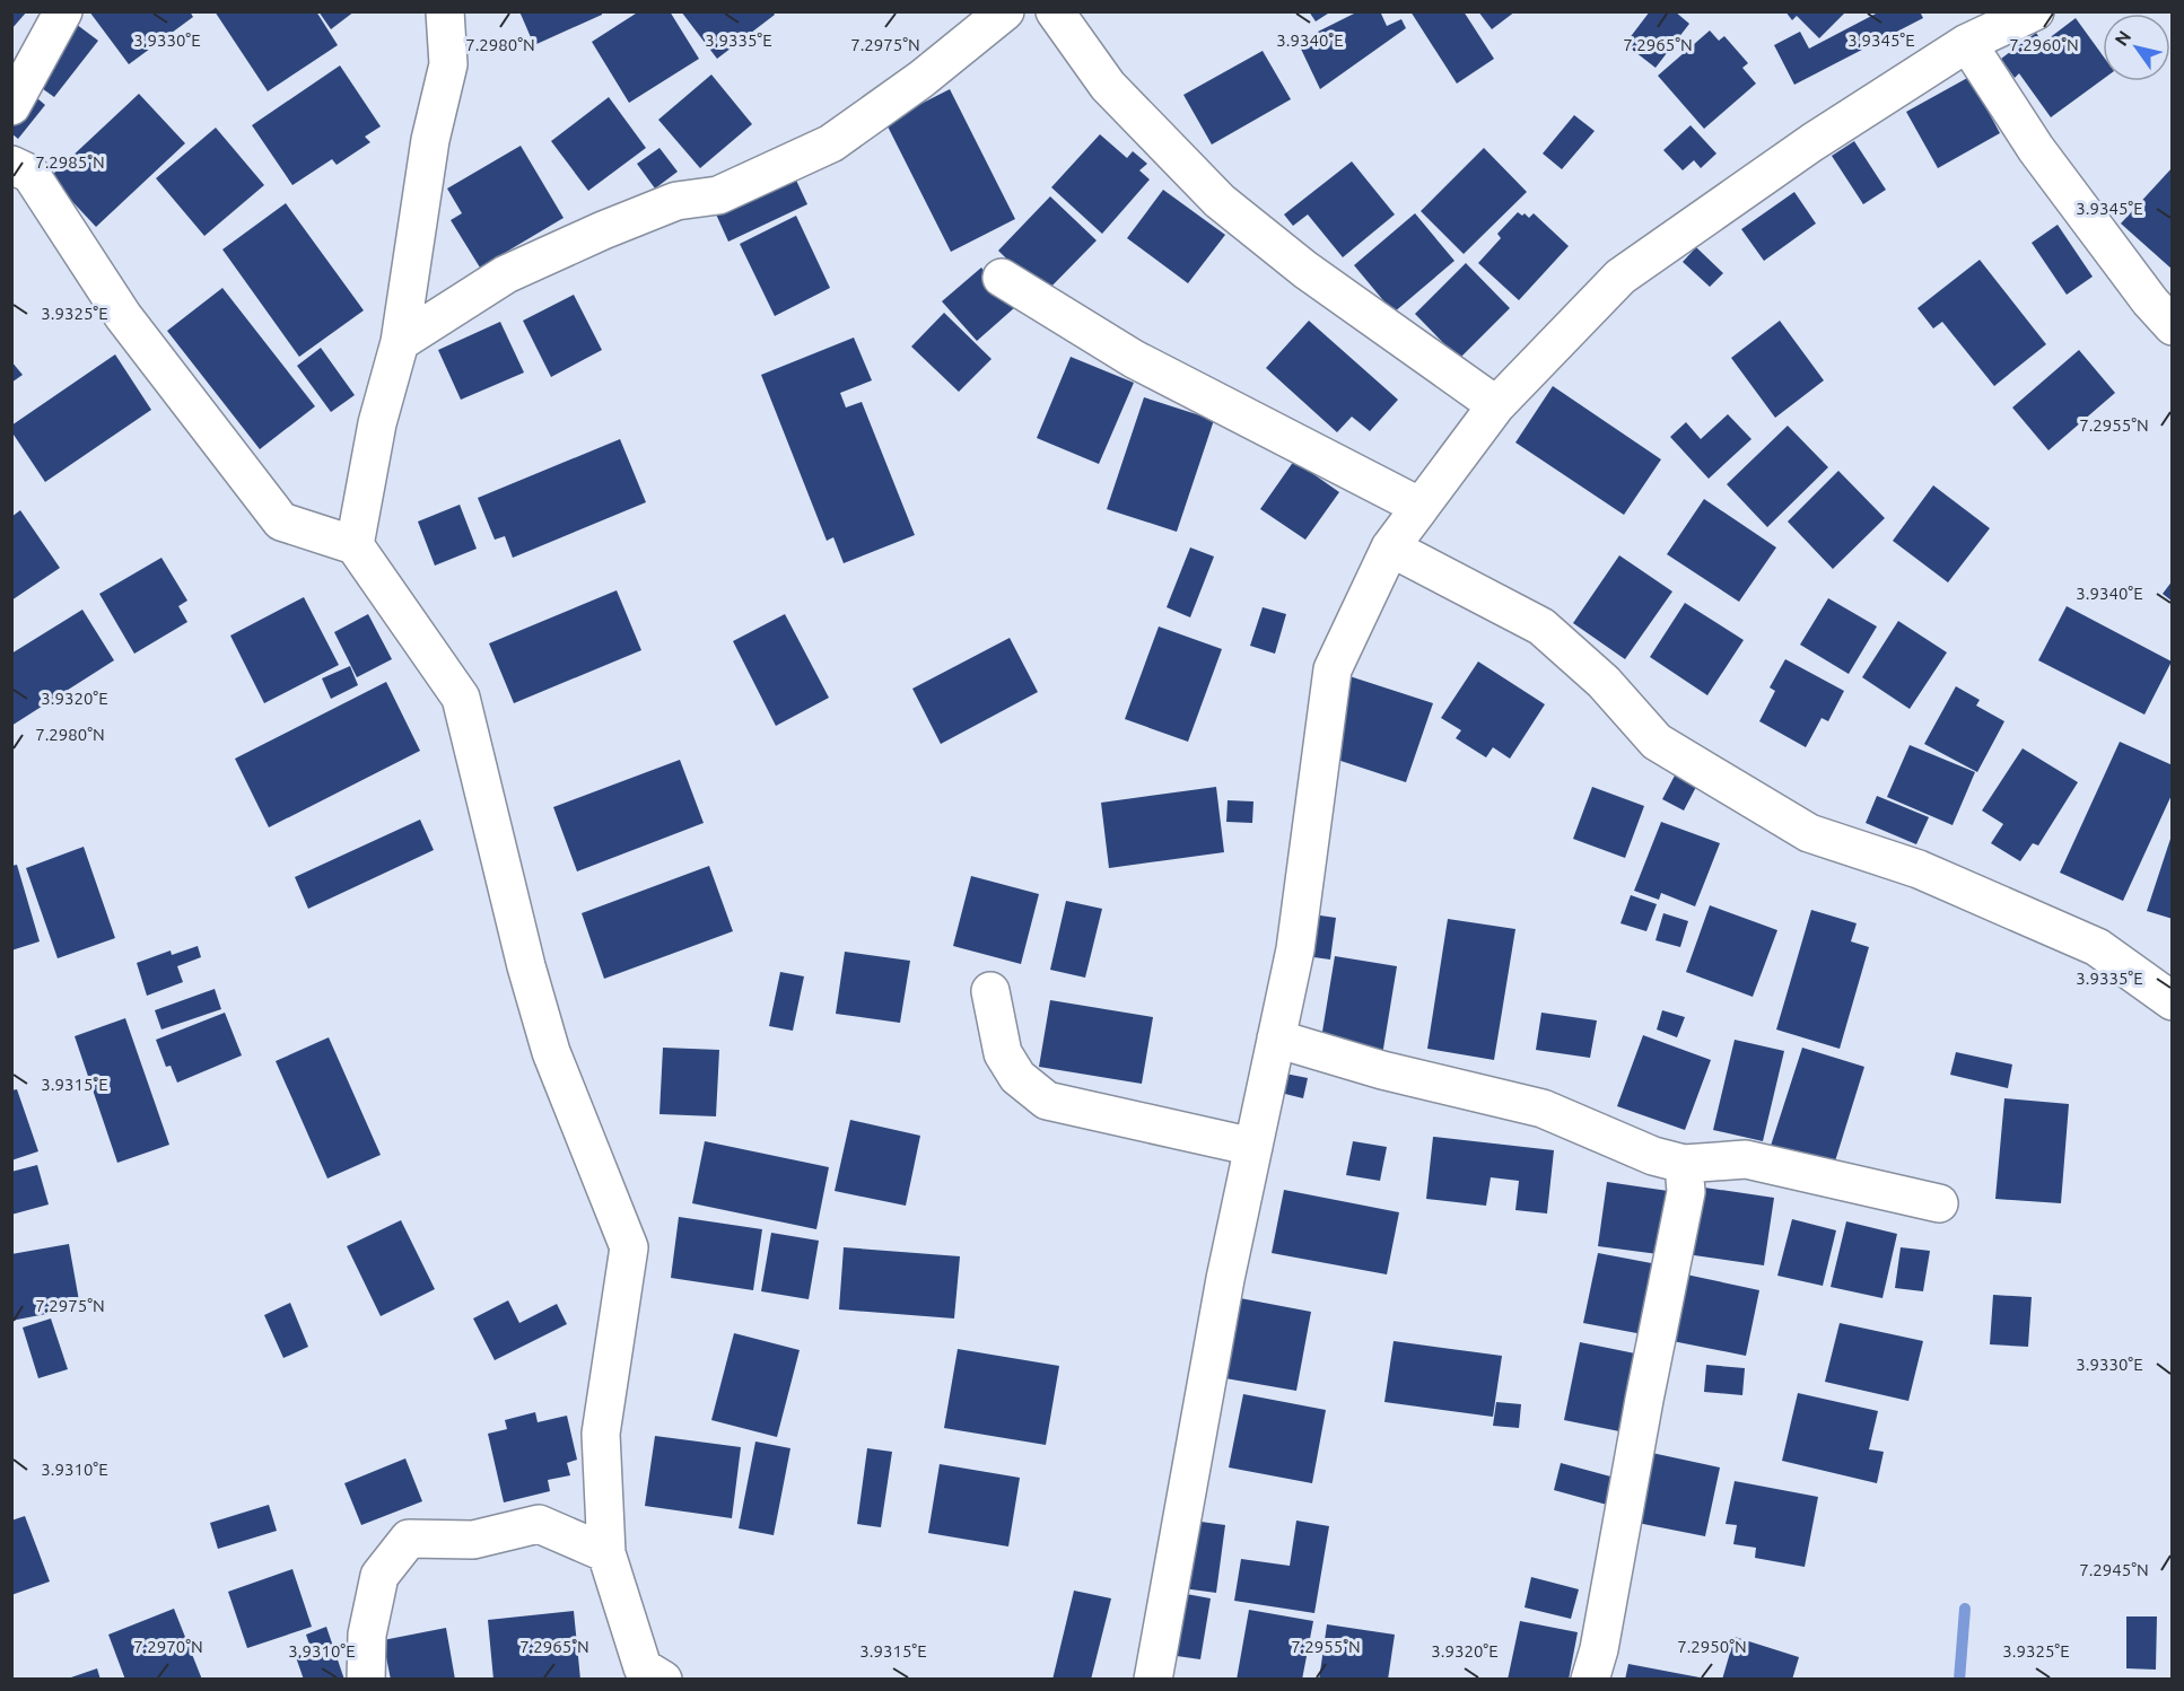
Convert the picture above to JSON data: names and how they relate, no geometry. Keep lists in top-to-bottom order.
{
  "north": "top left",
  "coordinates": [
    "3.9330°E",
    "3.9335°E",
    "3.9340°E",
    "3.9345°E",
    "7.2980°N",
    "7.2975°N",
    "7.2965°N",
    "7.2960°N",
    "7.2985°N",
    "3.9325°E",
    "7.2955°N",
    "3.9320°E",
    "3.9315°E",
    "3.9310°E",
    "7.2945°N",
    "7.2970°N",
    "7.2950°N"
  ]
}
